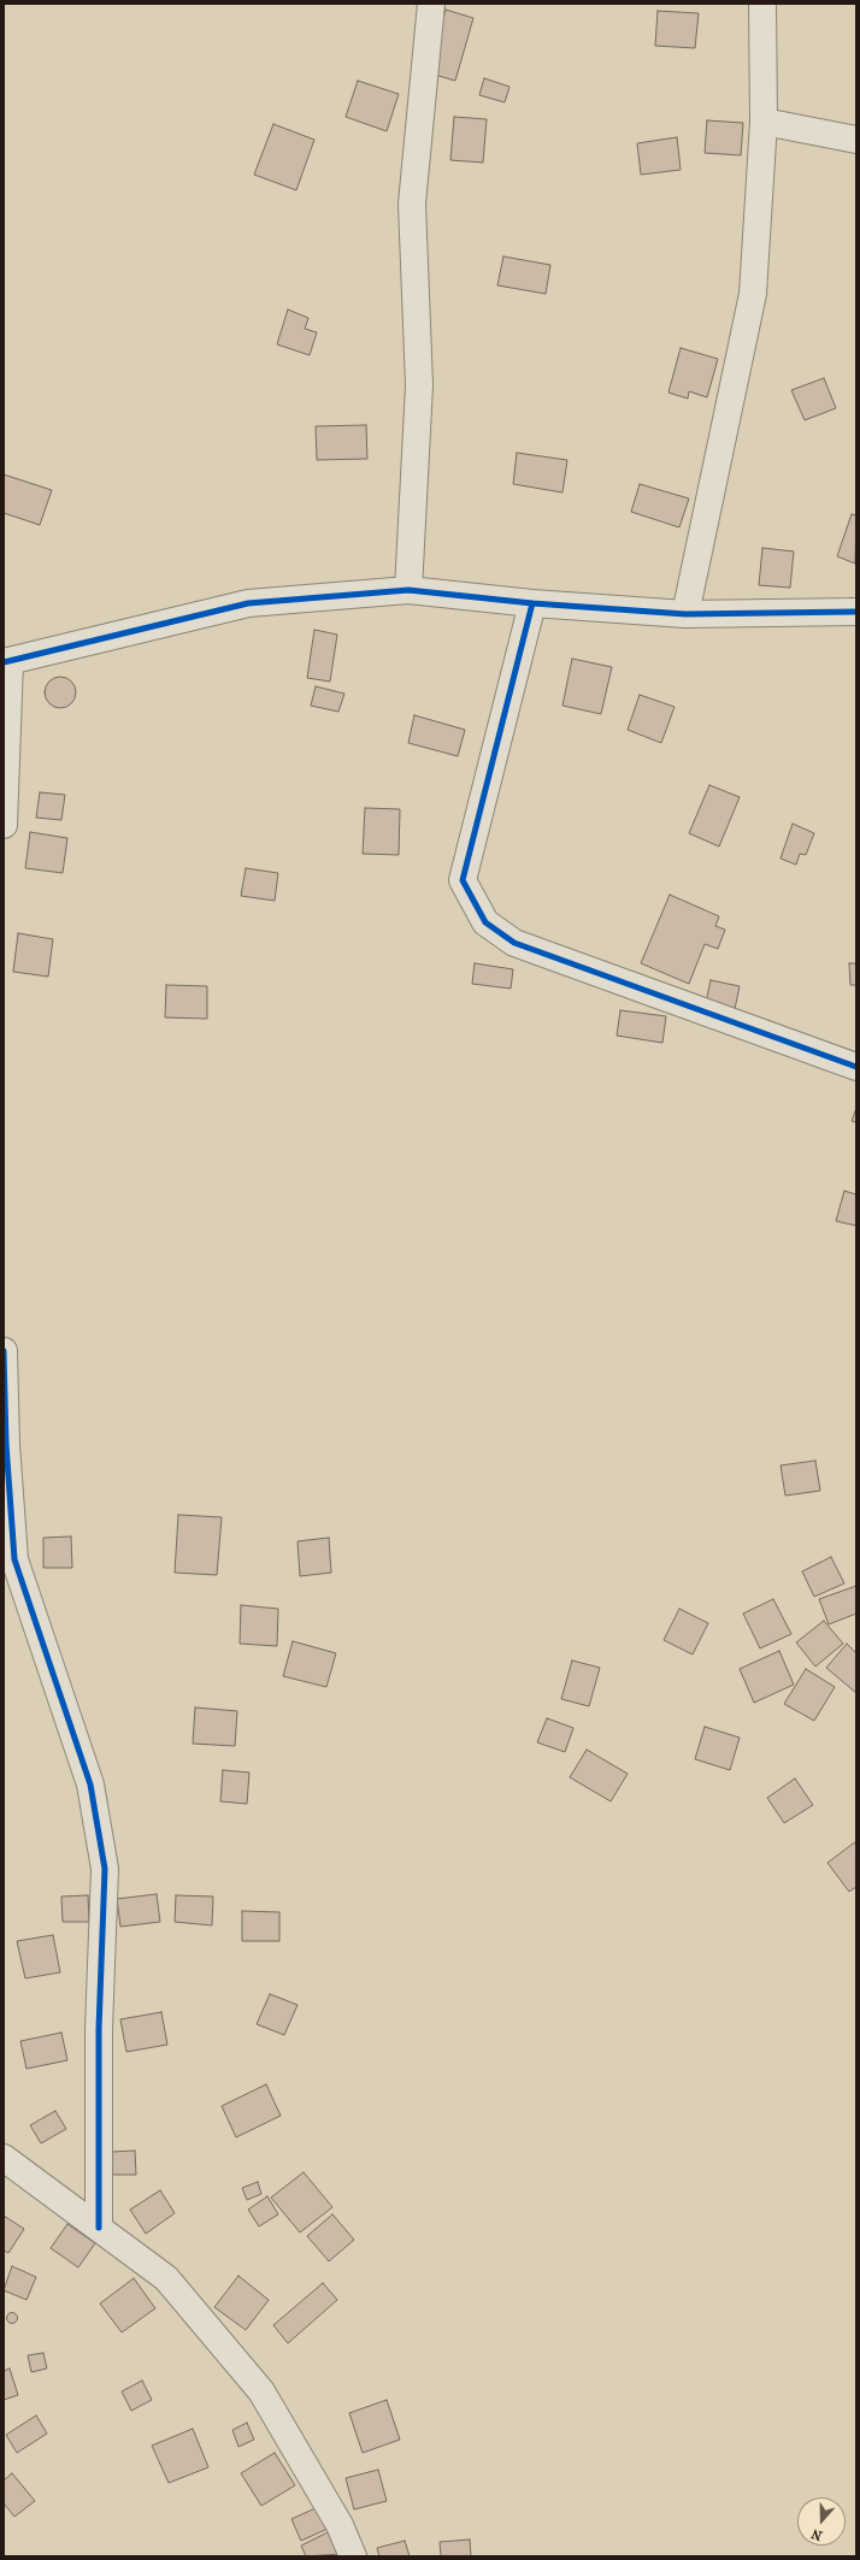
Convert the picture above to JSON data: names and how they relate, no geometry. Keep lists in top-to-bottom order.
{
  "north": "bottom"
}
